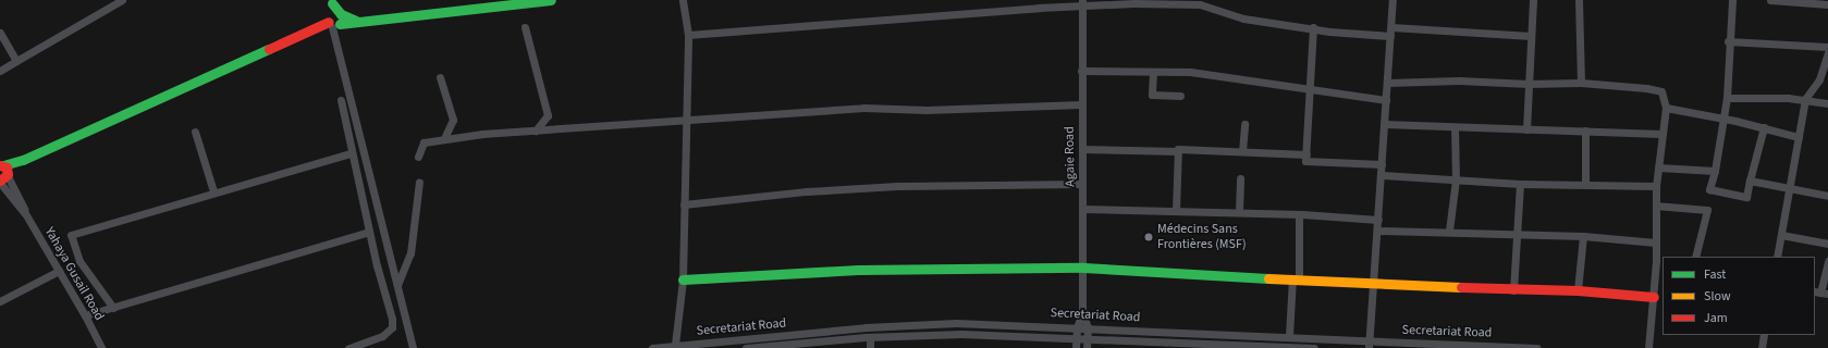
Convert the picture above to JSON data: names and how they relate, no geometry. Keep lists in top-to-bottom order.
{
  "streets": {
    "street": ["Agaie Road", "Yahaya Gusail Road", "Secretariat Road"]
  },
  "places": ["Médecins Sans Frontières (MSF)"],
  "legend": ["Fast", "Slow", "Jam"]
}
